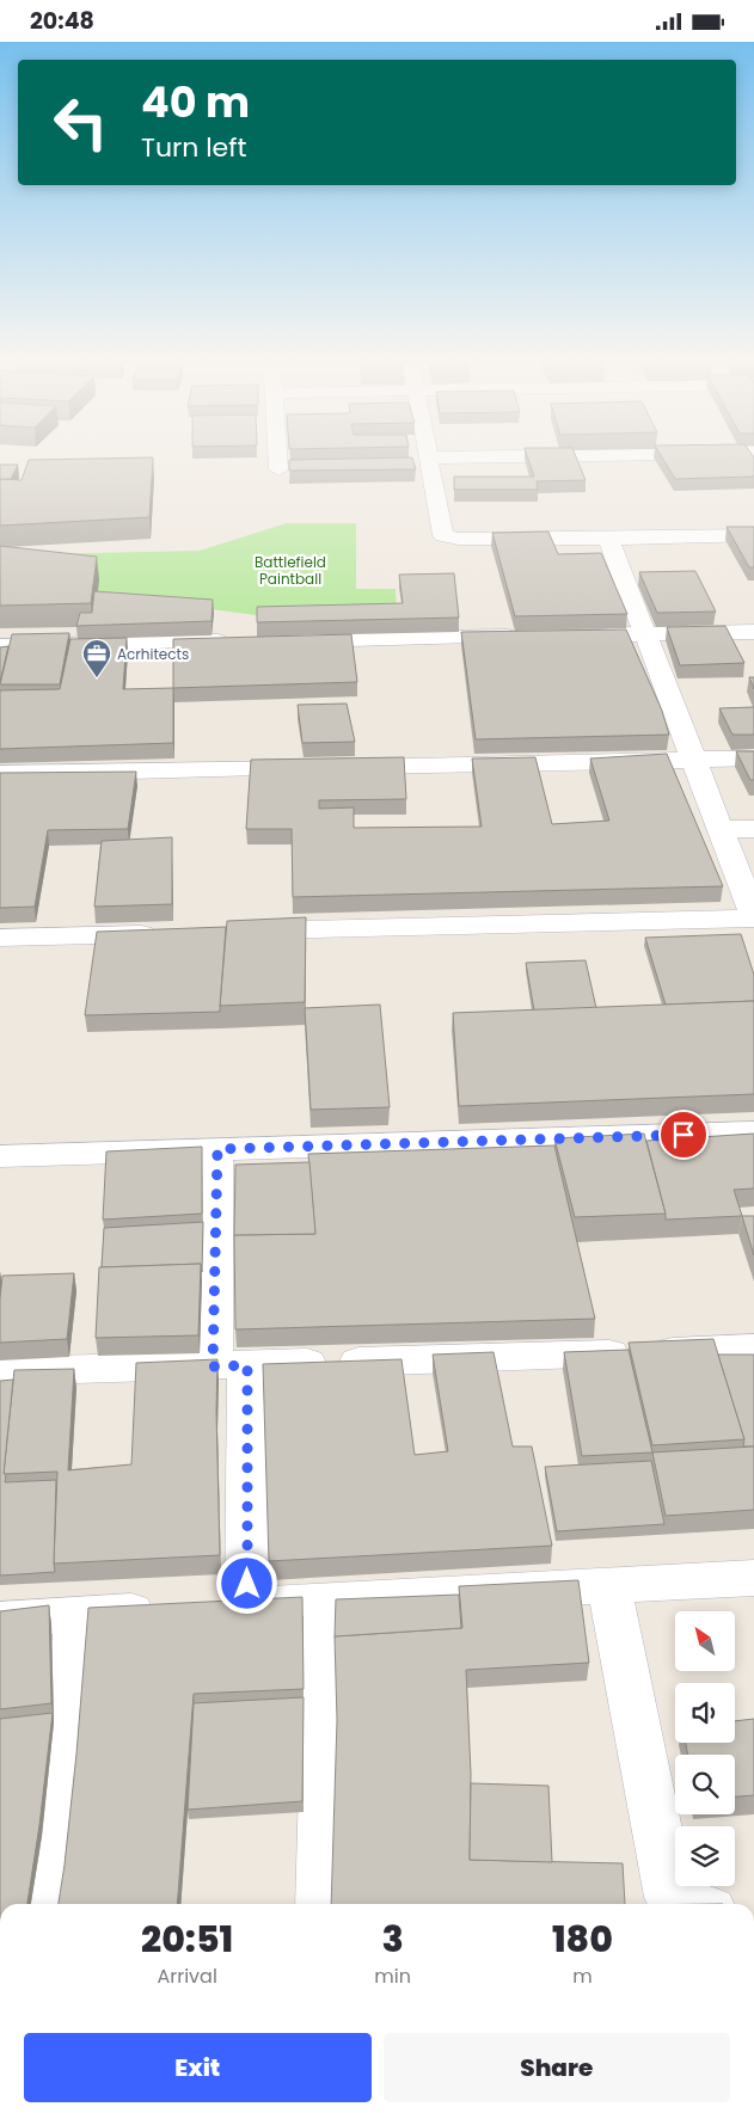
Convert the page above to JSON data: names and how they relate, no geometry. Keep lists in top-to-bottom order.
{
  "parks": ["Battlefield Paintball"],
  "places": {
    "office": ["Acrhitects"]
  },
  "north": "top left",
  "page": {
    "status": "20:48",
    "turn": ["40 m", "Turn left"],
    "eta": [
      "20:51",
      "Arrival",
      "3",
      "min",
      "180",
      "m"
    ],
    "buttons": ["Exit", "Share"]
  }
}
